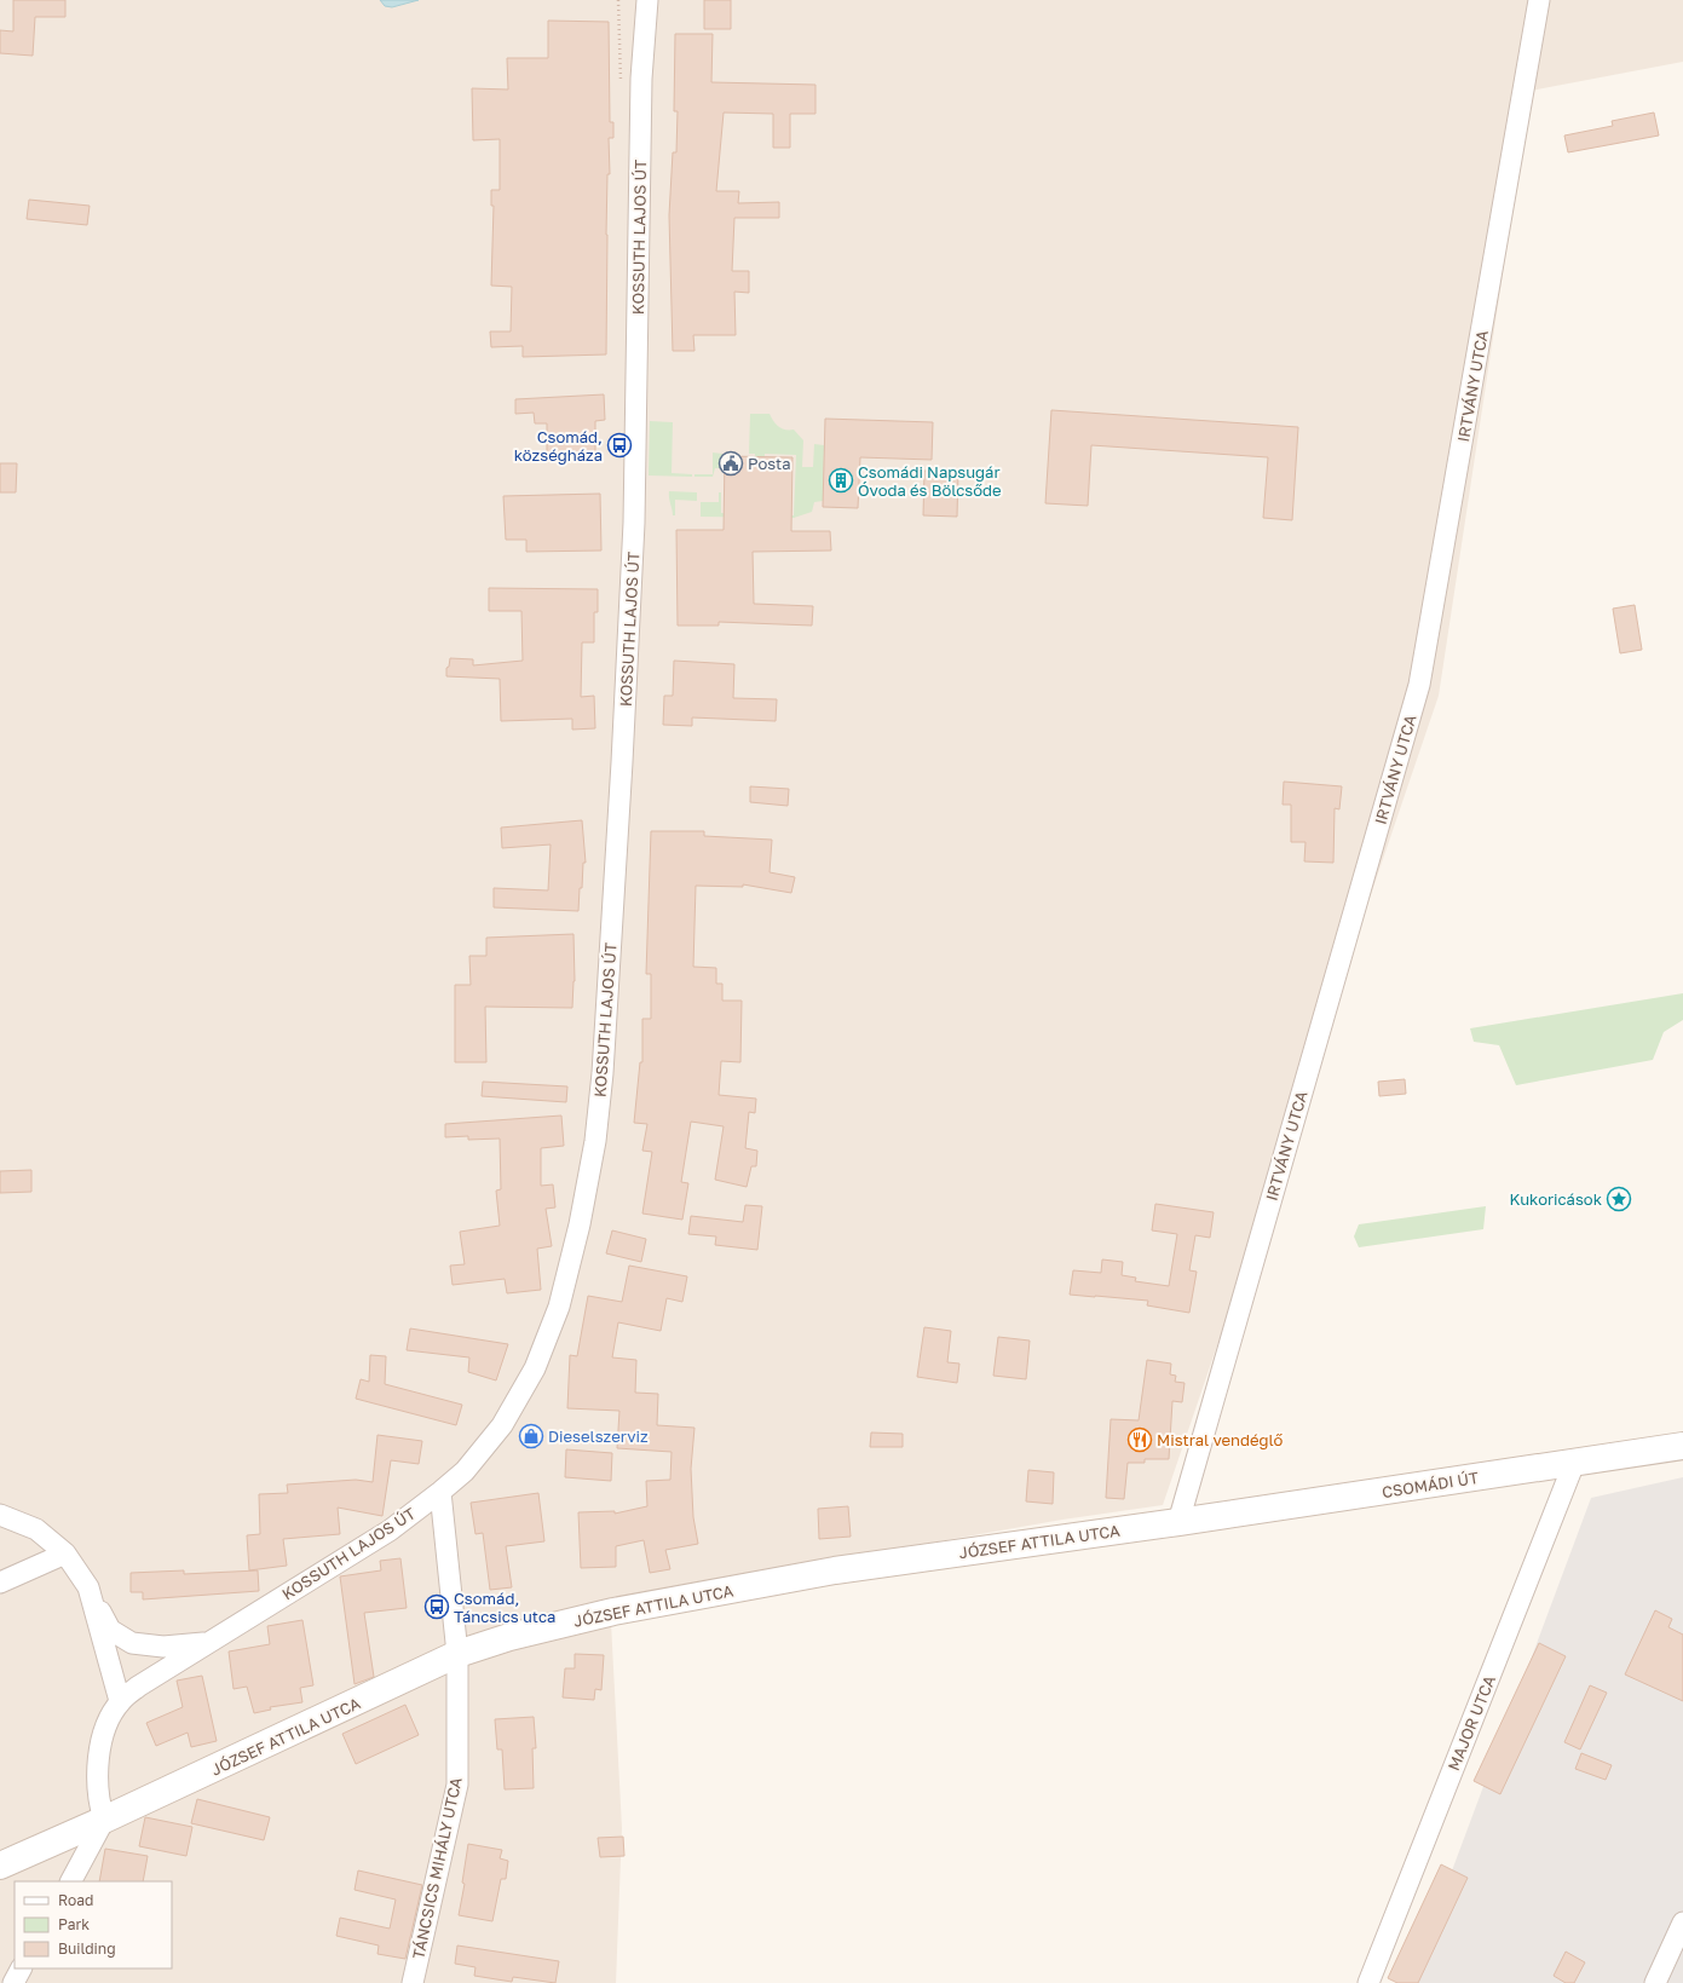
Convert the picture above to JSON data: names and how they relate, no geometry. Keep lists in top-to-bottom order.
{
  "streets": {
    "main road": ["CSOMÁDI ÚT", "JÓZSEF ATTILA UTCA"],
    "street": [
      "KOSSUTH LAJOS ÚT",
      "IRTVÁNY UTCA",
      "MAJOR UTCA",
      "TÁNCSICS MIHÁLY UTCA"
    ]
  },
  "crossings": [
    ["KOSSUTH LAJOS ÚT", "JÓZSEF ATTILA UTCA"],
    ["KOSSUTH LAJOS ÚT", "TÁNCSICS MIHÁLY UTCA"],
    ["IRTVÁNY UTCA", "CSOMÁDI ÚT"],
    ["IRTVÁNY UTCA", "JÓZSEF ATTILA UTCA"],
    ["CSOMÁDI ÚT", "JÓZSEF ATTILA UTCA"],
    ["CSOMÁDI ÚT", "MAJOR UTCA"],
    ["JÓZSEF ATTILA UTCA", "TÁNCSICS MIHÁLY UTCA"]
  ],
  "places": {
    "bus stop": ["Csomád, községháza", "Csomád, Táncsics utca"],
    "public building": ["Posta"],
    "building": ["Csomádi Napsugár Óvoda és Bölcsőde"],
    "place": ["Kukoricások"],
    "shop": ["Dieselszerviz"],
    "restaurant": ["Mistral vendéglő"]
  },
  "legend": ["Road", "Park", "Building"]
}
